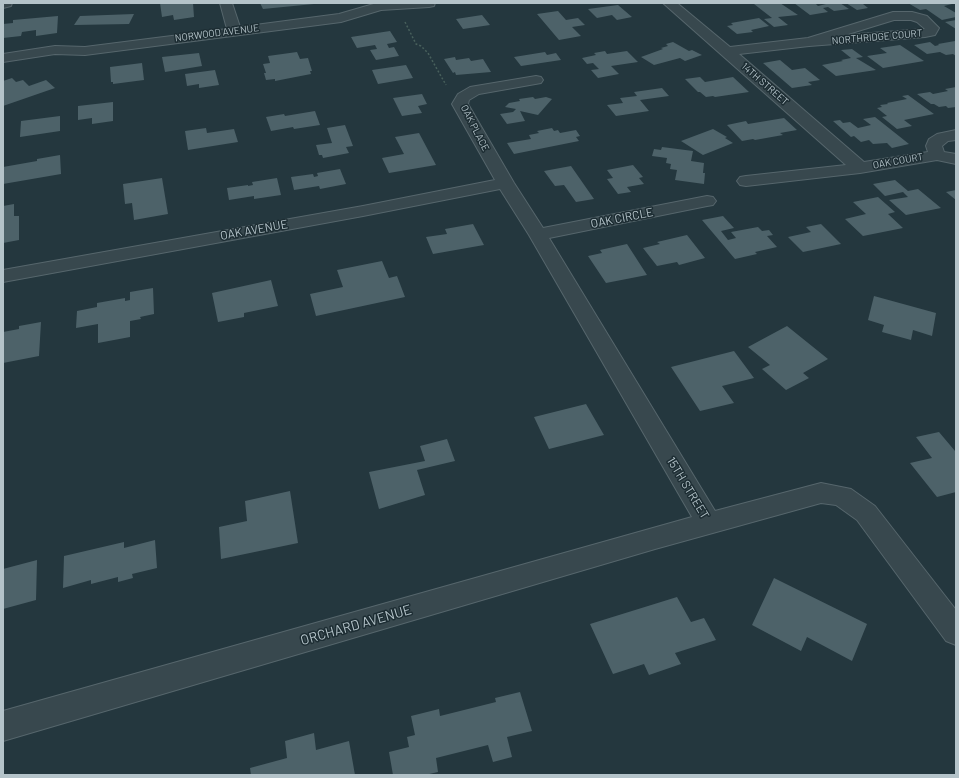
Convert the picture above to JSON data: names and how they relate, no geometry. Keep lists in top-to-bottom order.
{
  "streets": {
    "street": [
      "NORWOOD AVENUE",
      "NORTHRIDGE COURT",
      "14TH STREET",
      "OAK PLACE",
      "OAK COURT",
      "OAK CIRCLE",
      "OAK AVENUE",
      "15TH STREET",
      "ORCHARD AVENUE"
    ]
  },
  "crossings": [
    ["NORTHRIDGE COURT", "14TH STREET"],
    ["14TH STREET", "OAK COURT"],
    ["OAK PLACE", "OAK AVENUE"],
    ["OAK PLACE", "15TH STREET"],
    ["OAK CIRCLE", "15TH STREET"],
    ["OAK AVENUE", "15TH STREET"],
    ["15TH STREET", "ORCHARD AVENUE"]
  ]
}
